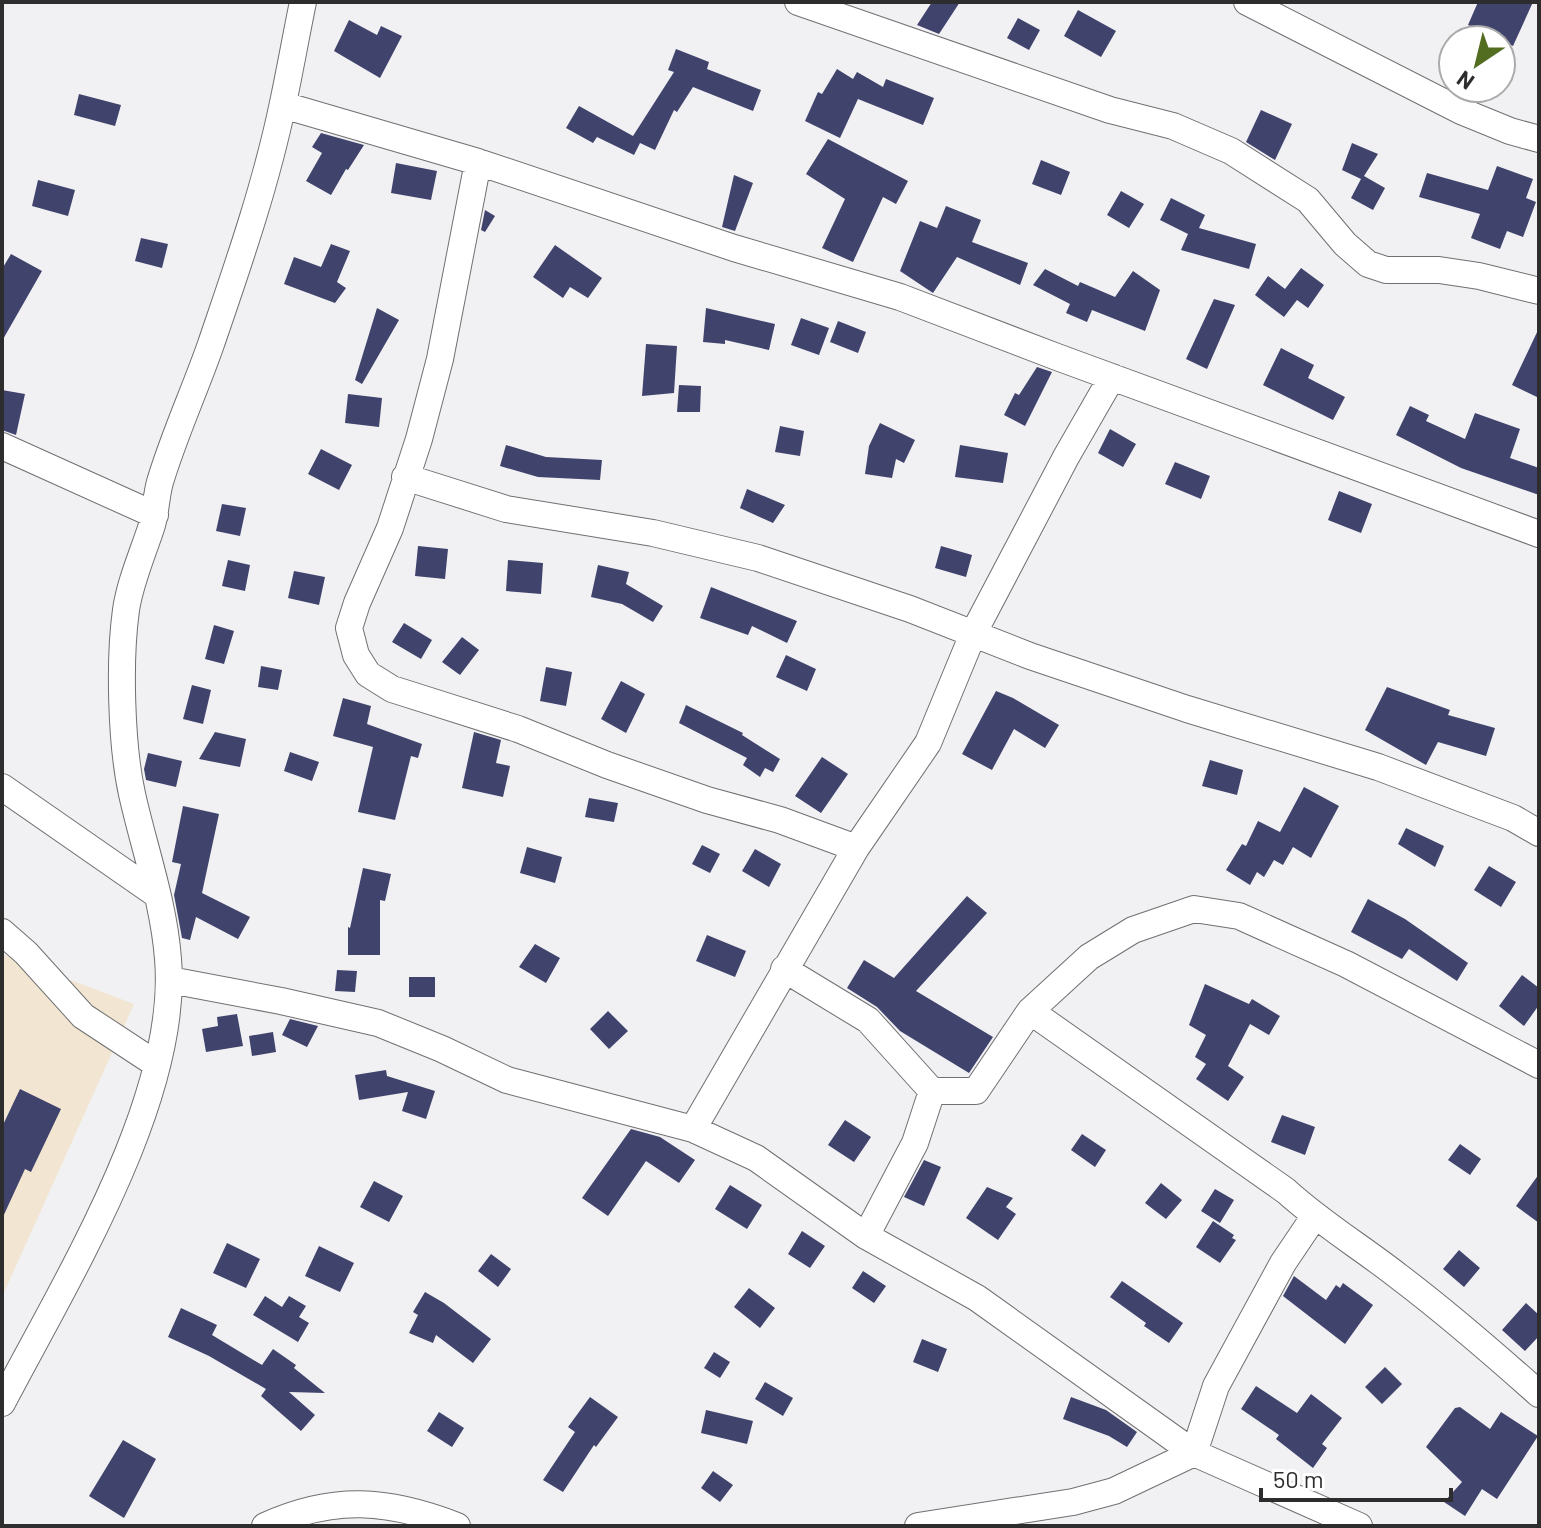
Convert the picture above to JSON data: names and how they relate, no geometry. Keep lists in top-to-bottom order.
{
  "scale_bar": "50 m",
  "north": "bottom left"
}
